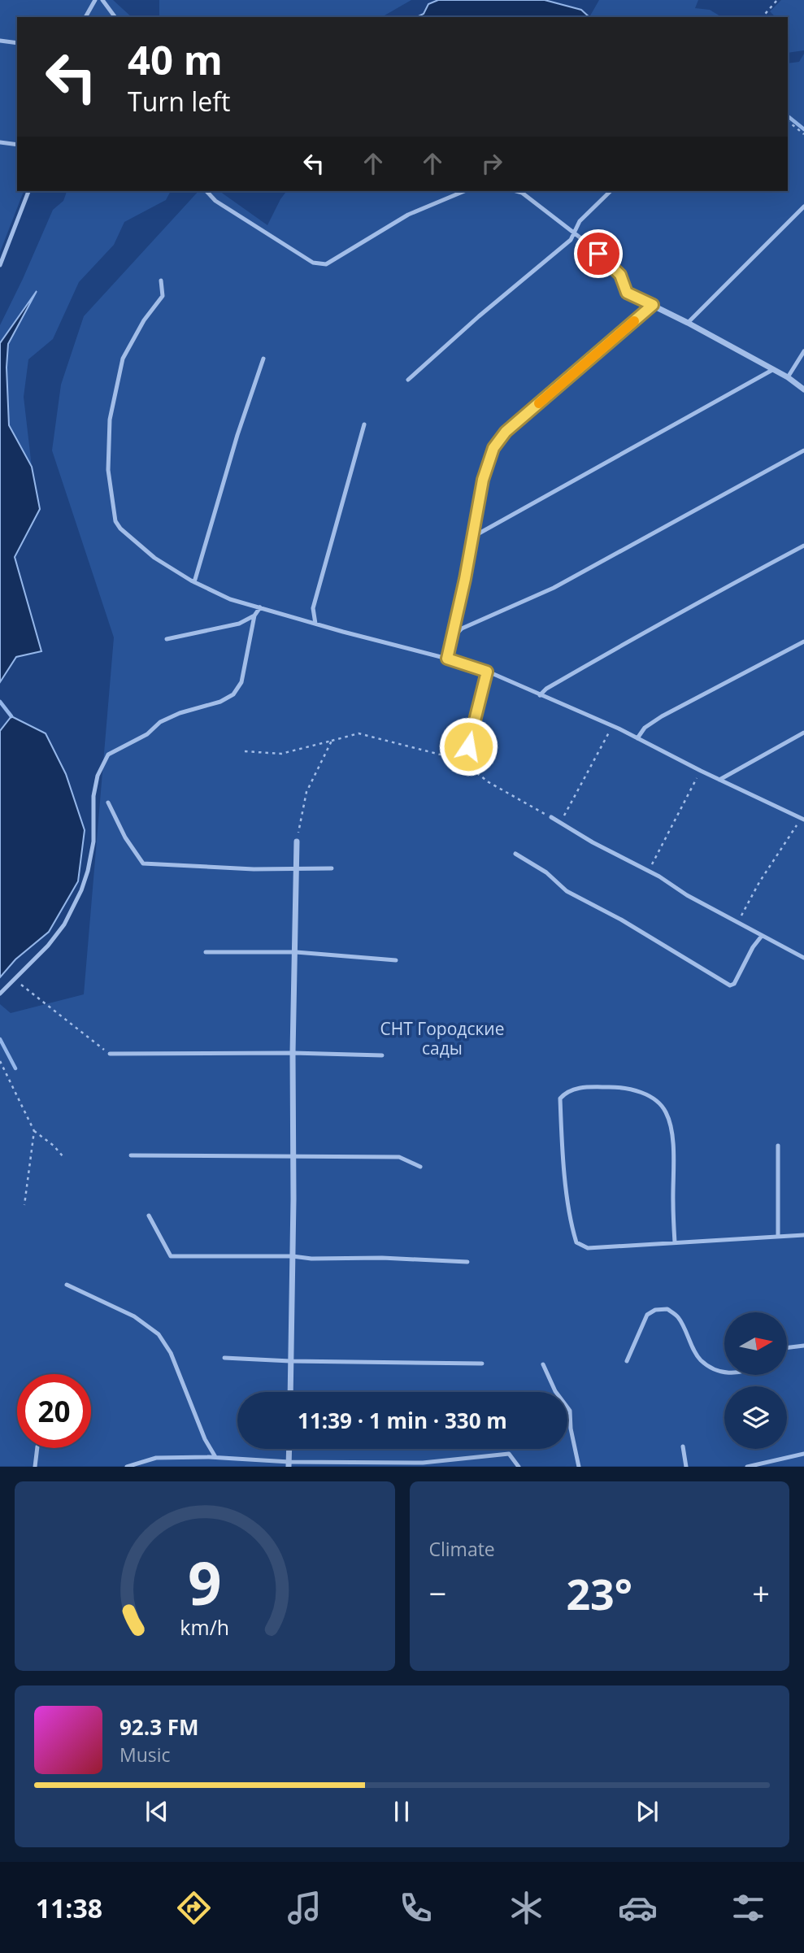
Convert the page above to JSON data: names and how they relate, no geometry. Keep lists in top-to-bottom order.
{
  "parks": ["СНТ Городские сады"],
  "north": "right",
  "page": {
    "turn": ["40 m", "Turn left"],
    "limit": "20",
    "trip": "11:39 · 1 min · 330 m",
    "tile": "Climate",
    "heat": ["−", "23°", "+"],
    "song": ["92.3 FM", "Music"],
    "tabs": "11:38",
    "gauge": ["9", "km/h"]
  }
}
